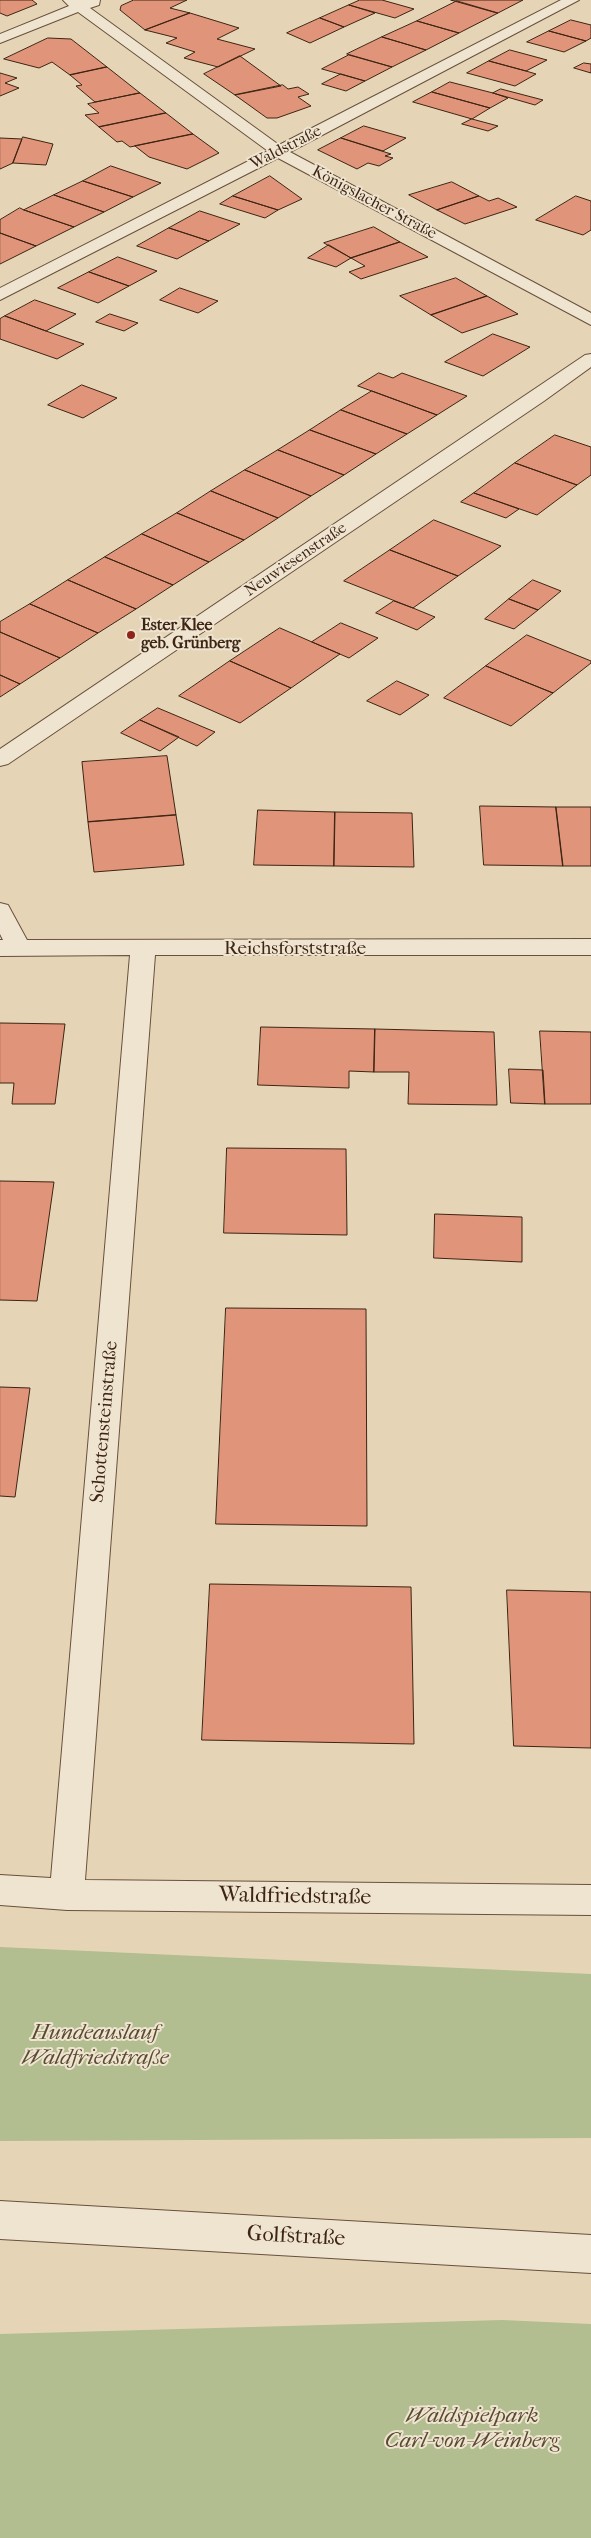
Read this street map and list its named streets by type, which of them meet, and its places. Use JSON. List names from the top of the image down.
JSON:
{
  "streets": {
    "street": [
      "Waldstraße",
      "Königslacher Straße",
      "Neuwiesenstraße",
      "Reichsforststraße",
      "Schottensteinstraße",
      "Waldfriedstraße",
      "Golfstraße"
    ]
  },
  "crossings": [
    ["Waldstraße", "Königslacher Straße"],
    ["Reichsforststraße", "Schottensteinstraße"],
    ["Schottensteinstraße", "Waldfriedstraße"]
  ],
  "parks": ["Hundeauslauf Waldfriedstraße", "Waldspielpark Carl-von-Weinberg"],
  "places": ["Ester Klee geb. Grünberg"]
}
